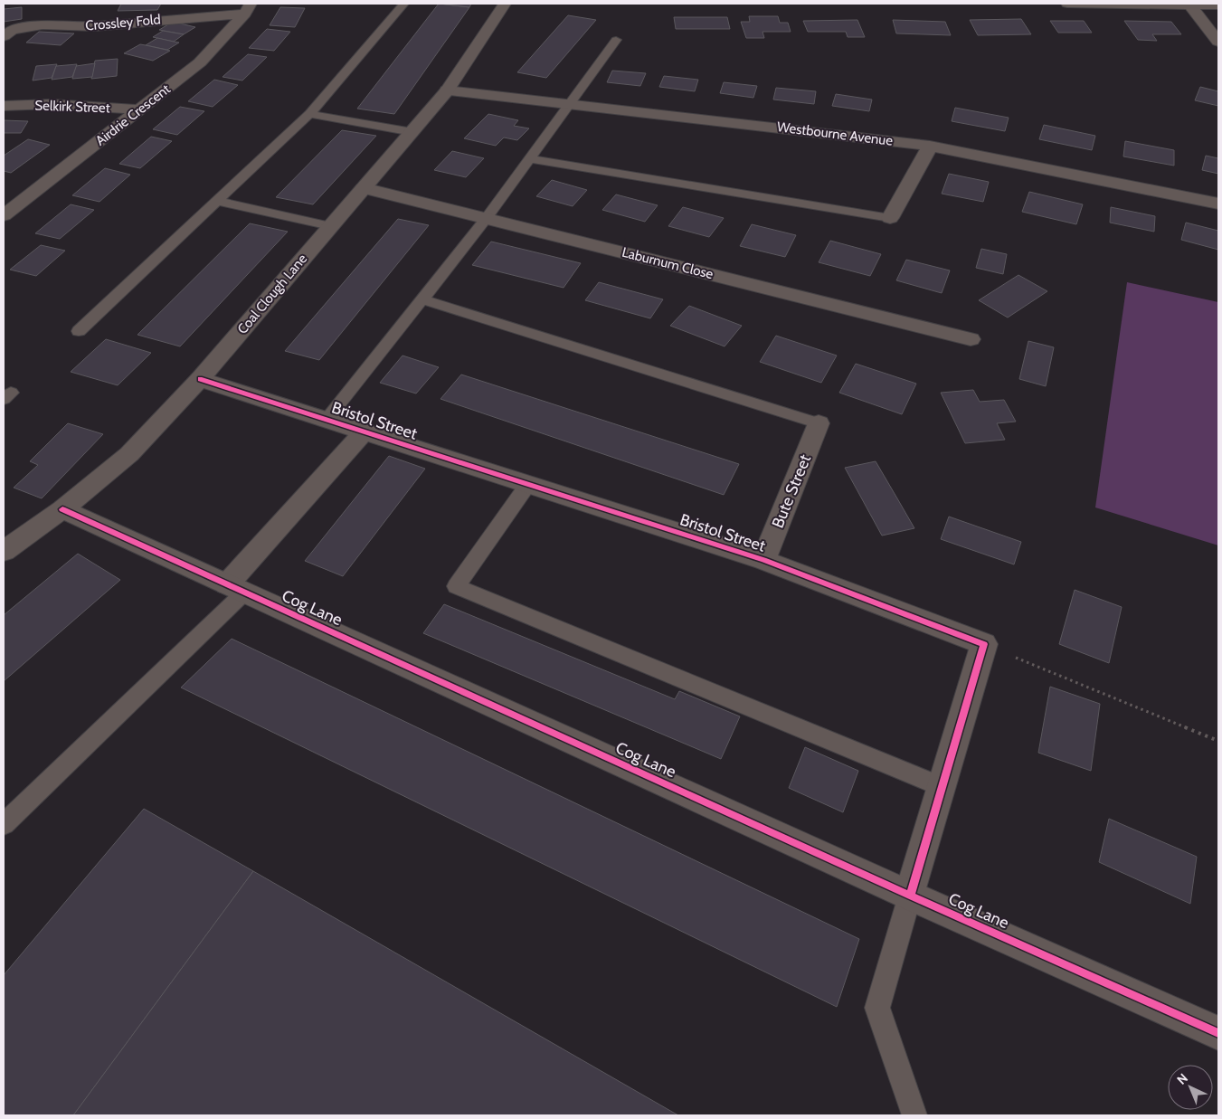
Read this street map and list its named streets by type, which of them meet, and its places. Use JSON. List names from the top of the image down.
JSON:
{
  "streets": {
    "street": [
      "Crossley Fold",
      "Selkirk Street",
      "Airdrie Crescent",
      "Westbourne Avenue",
      "Laburnum Close",
      "Coal Clough Lane",
      "Bristol Street",
      "Bute Street",
      "Cog Lane"
    ]
  },
  "crossings": [
    ["Crossley Fold", "Airdrie Crescent"],
    ["Selkirk Street", "Airdrie Crescent"],
    ["Westbourne Avenue", "Coal Clough Lane"],
    ["Laburnum Close", "Coal Clough Lane"],
    ["Coal Clough Lane", "Bristol Street"],
    ["Coal Clough Lane", "Cog Lane"],
    ["Bristol Street", "Bute Street"]
  ],
  "north": "top left"
}
